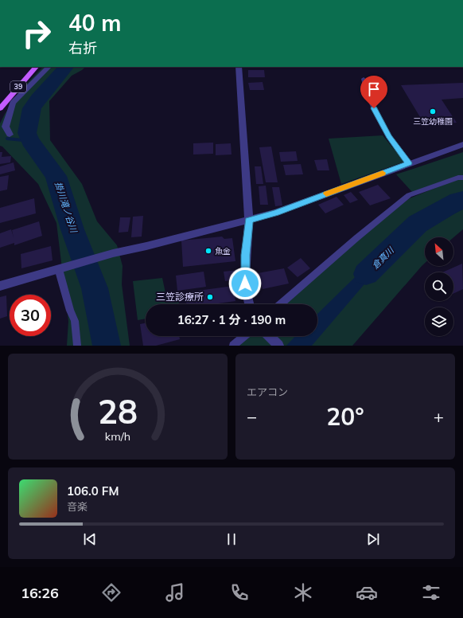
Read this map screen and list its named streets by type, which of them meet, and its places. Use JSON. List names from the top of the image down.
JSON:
{
  "streets": {
    "main road": ["39"]
  },
  "water": ["掛川滝ノ谷川", "倉真川"],
  "places": ["三笠幼稚園", "魚金", "三笠診療所"],
  "north": "top left",
  "page": {
    "turn": ["40 m", "右折"],
    "limit": "30",
    "trip": "16:27 · 1 分 · 190 m",
    "tile": "エアコン",
    "heat": ["−", "20°", "+"],
    "song": ["106.0 FM", "音楽"],
    "tabs": "16:26",
    "gauge": ["28", "km/h"]
  }
}
